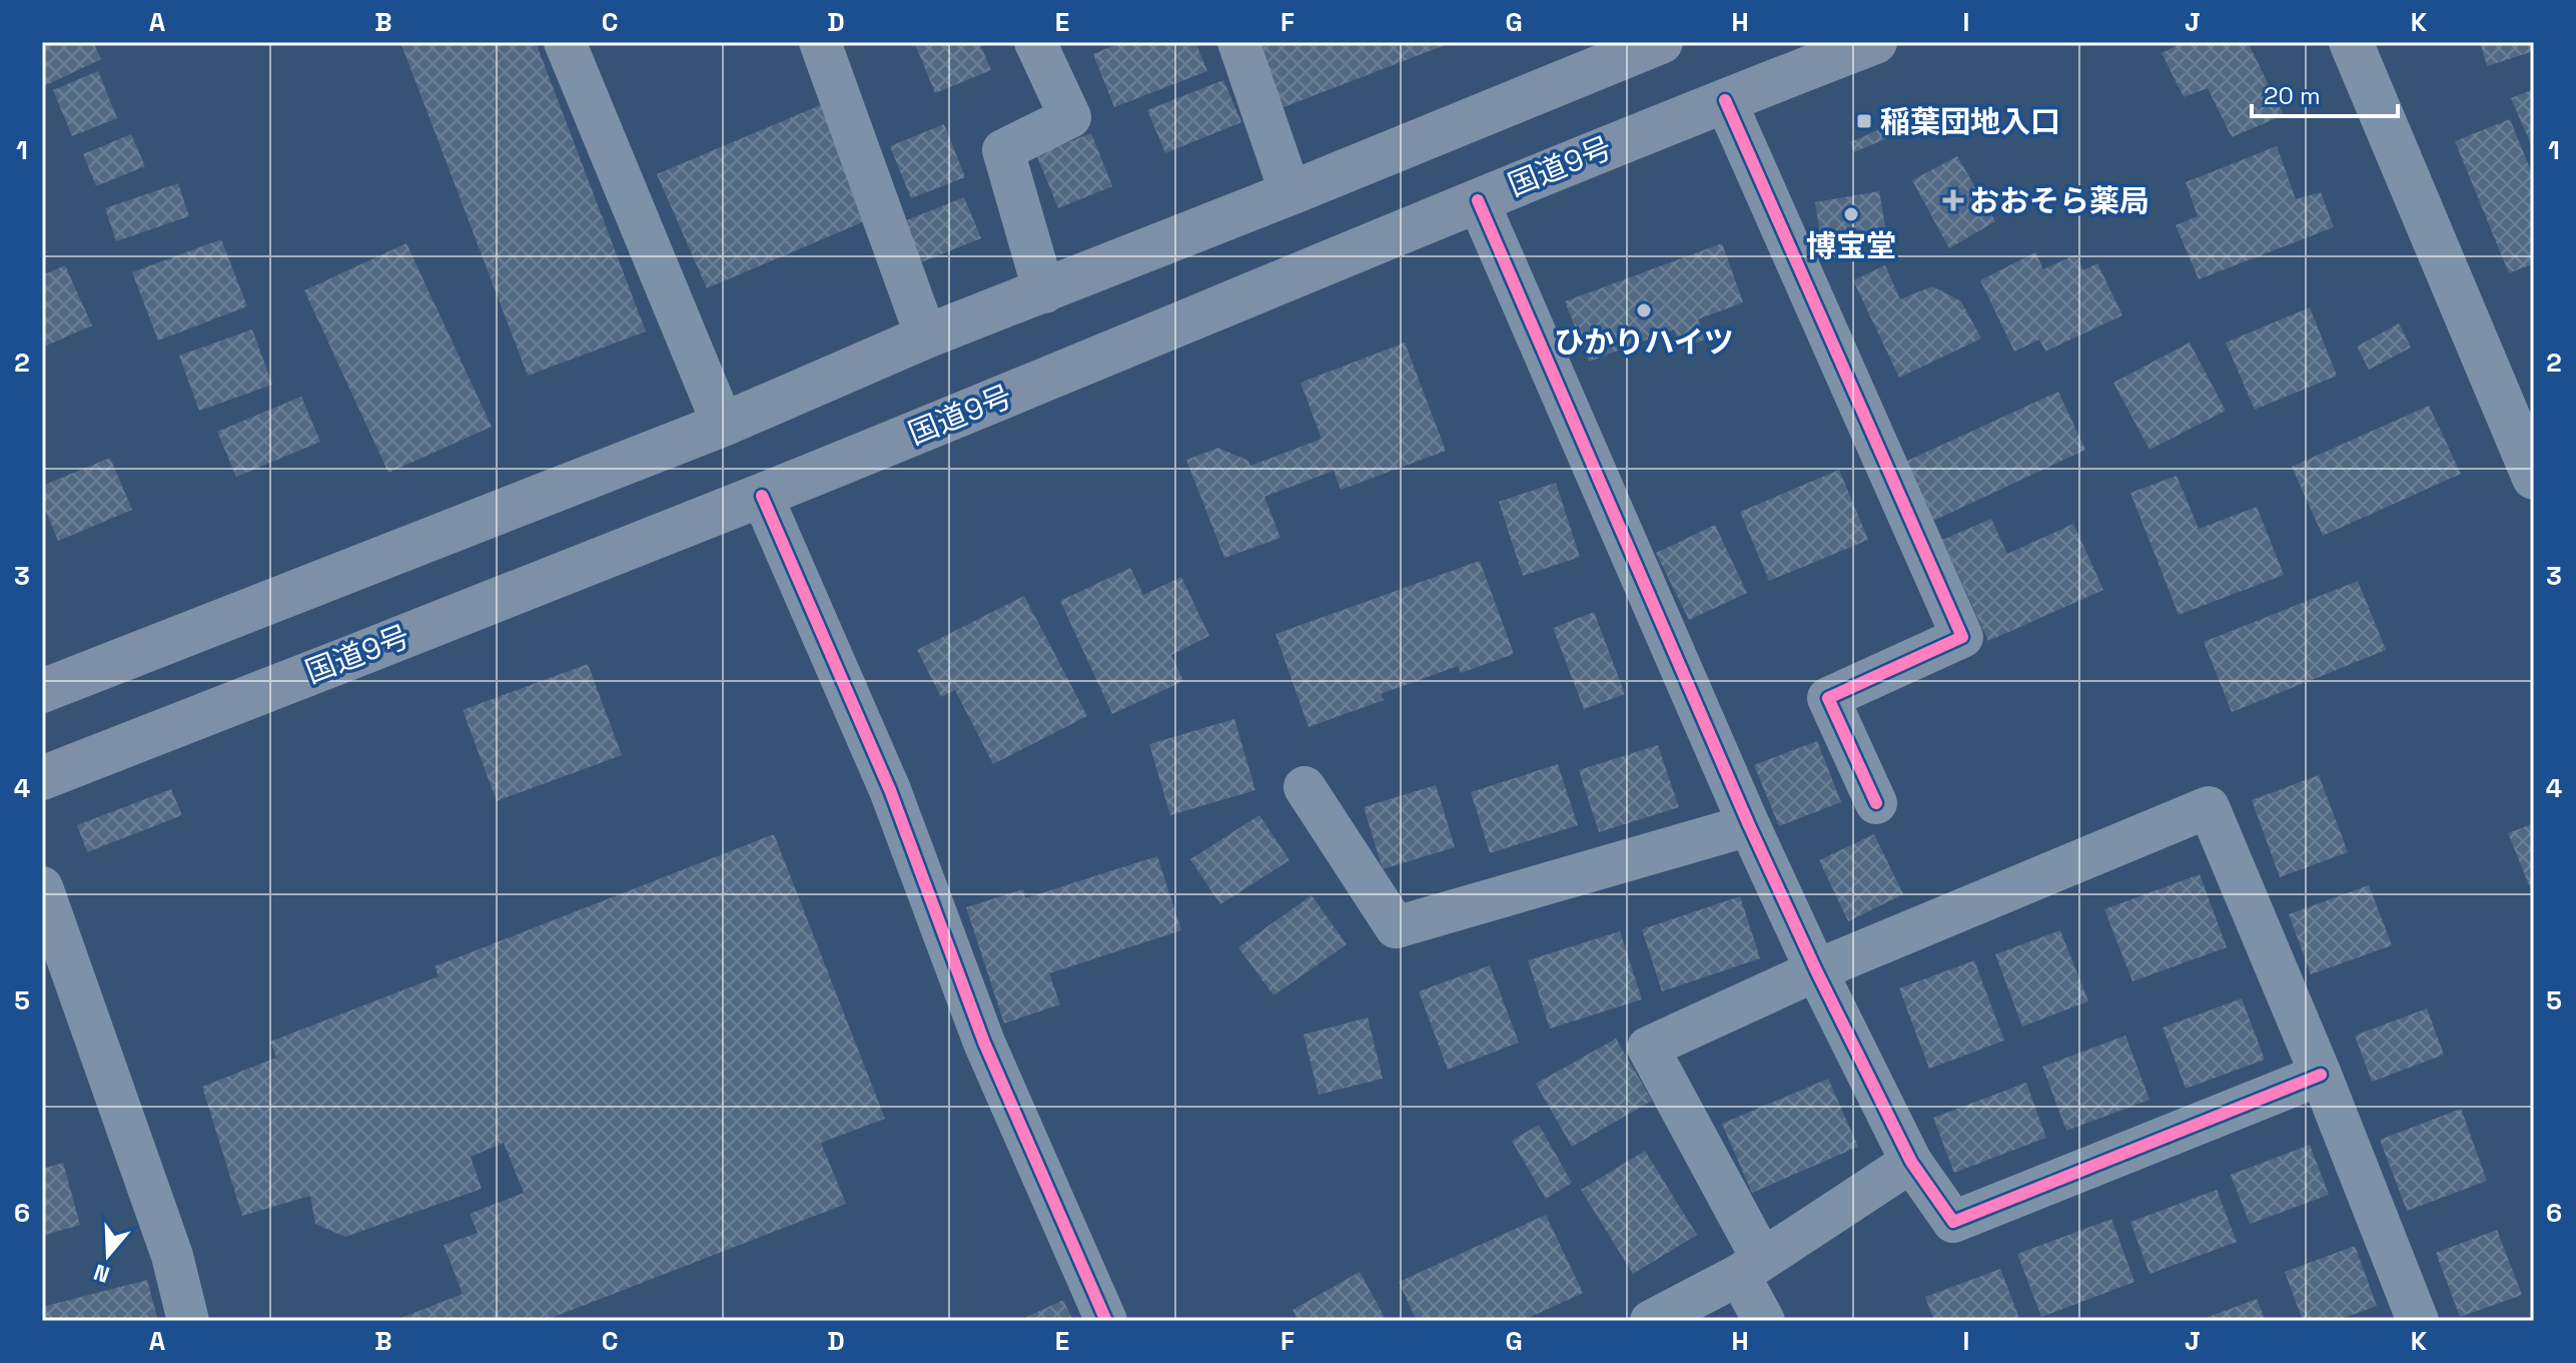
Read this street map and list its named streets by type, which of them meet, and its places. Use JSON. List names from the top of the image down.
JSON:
{
  "streets": {
    "highway": ["国道9号"]
  },
  "places": {
    "transit": ["稲葉団地入口"],
    "health": ["おおそら薬局"],
    "other": ["博宝堂", "ひかりハイツ"]
  },
  "scale_bar": "20 m",
  "north": "bottom",
  "grid": {
    "columns": [
      "A",
      "B",
      "C",
      "D",
      "E",
      "F",
      "G",
      "H",
      "I",
      "J",
      "K"
    ],
    "rows": [
      "1",
      "2",
      "3",
      "4",
      "5",
      "6"
    ]
  }
}
